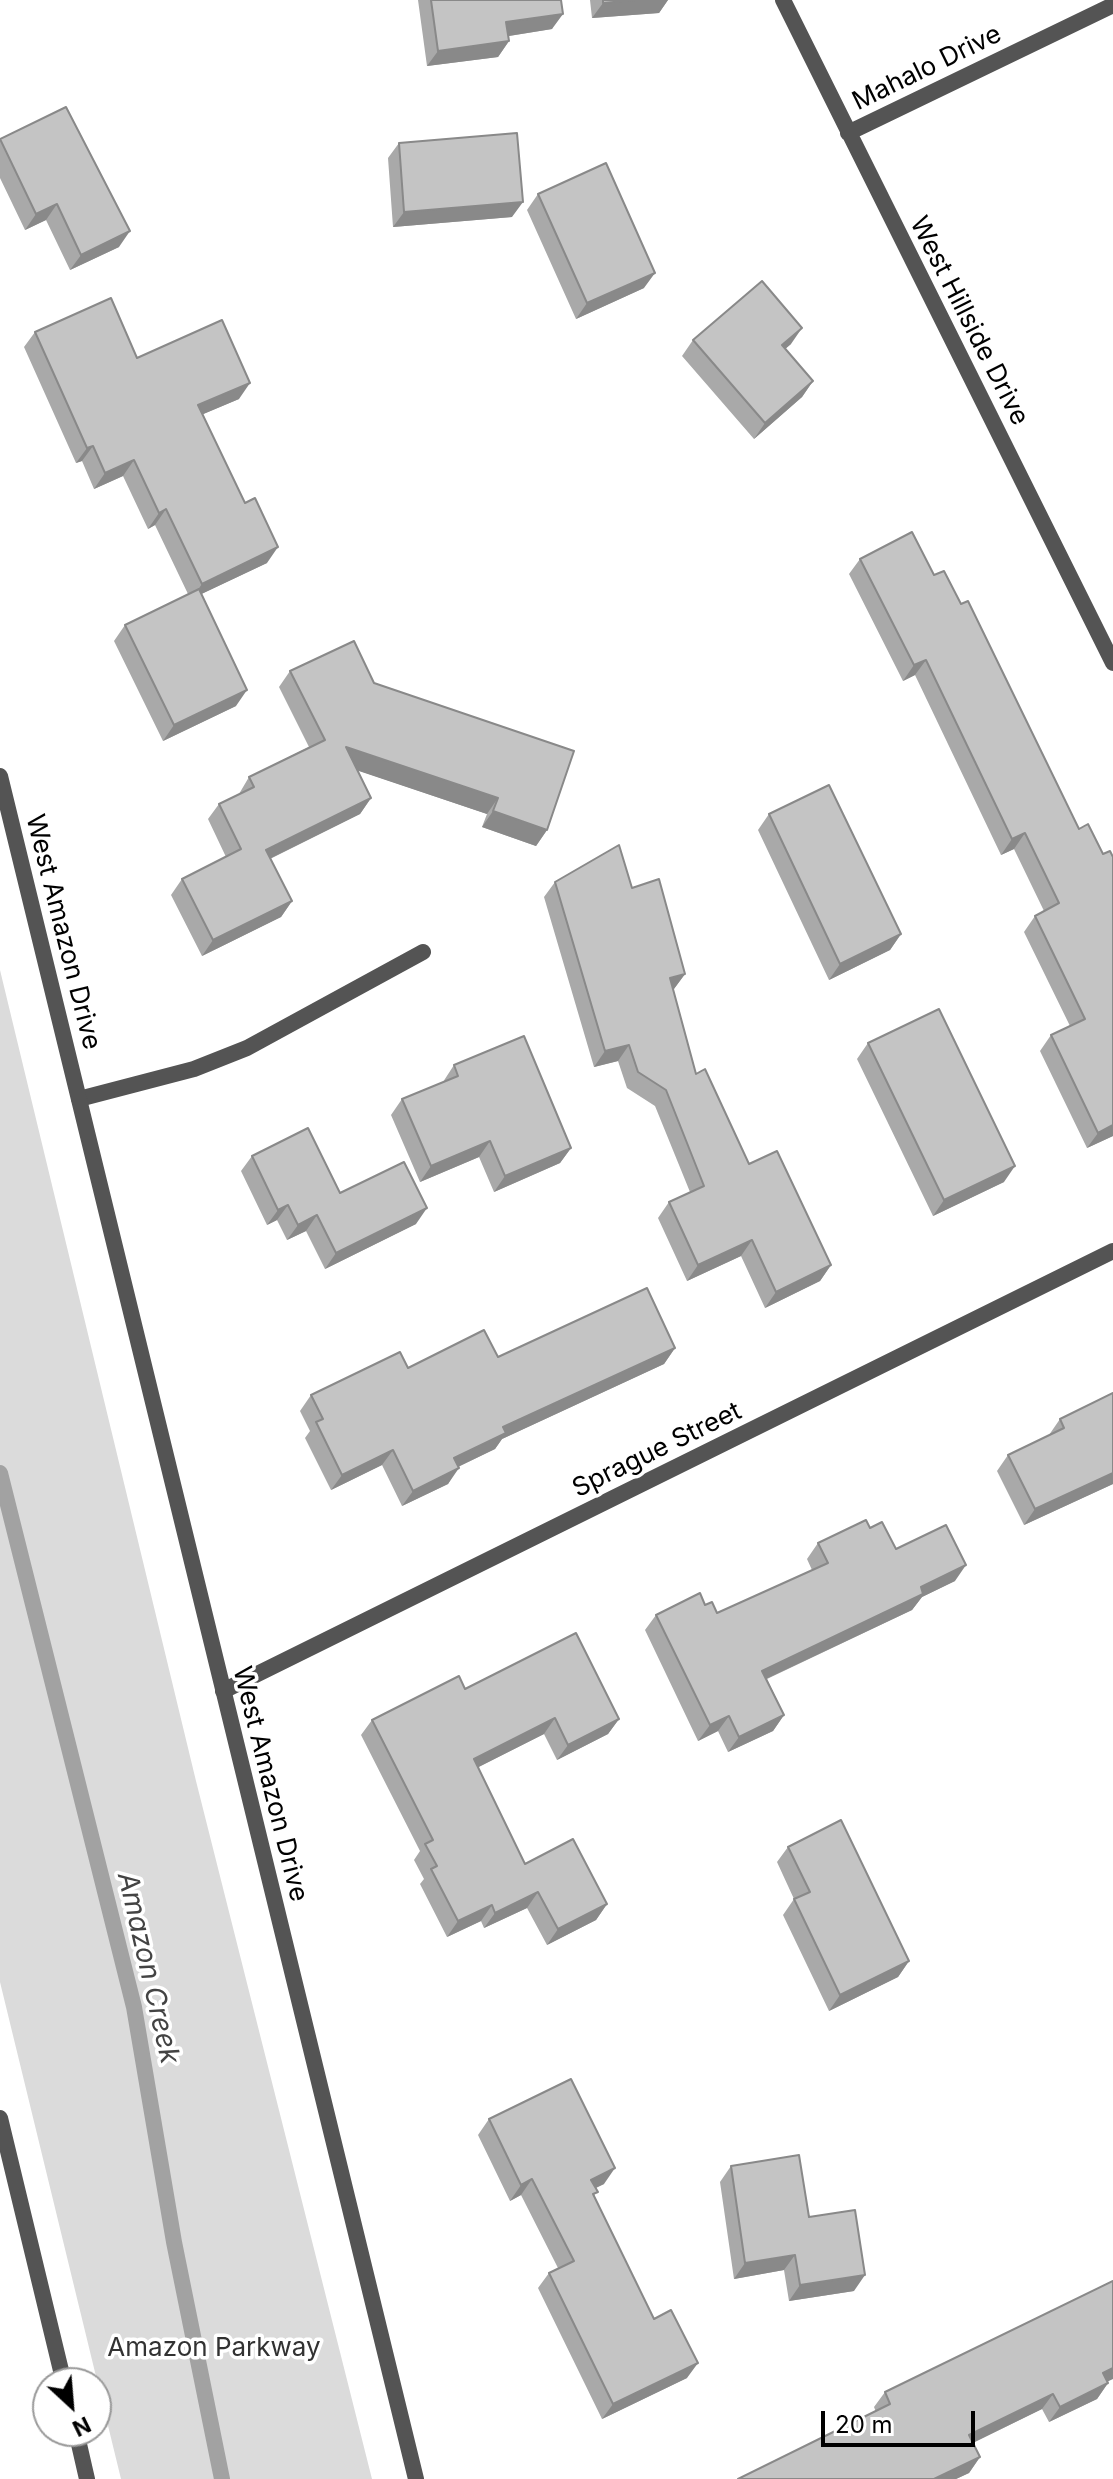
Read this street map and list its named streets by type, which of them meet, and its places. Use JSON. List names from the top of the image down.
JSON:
{
  "streets": {
    "street": [
      "Mahalo Drive",
      "West Hillside Drive",
      "West Amazon Drive",
      "Sprague Street"
    ]
  },
  "crossings": [
    ["Mahalo Drive", "West Hillside Drive"],
    ["West Amazon Drive", "Sprague Street"]
  ],
  "water": ["Amazon Creek"],
  "parks": ["Amazon Parkway"],
  "scale_bar": "20 m",
  "north": "bottom right"
}
